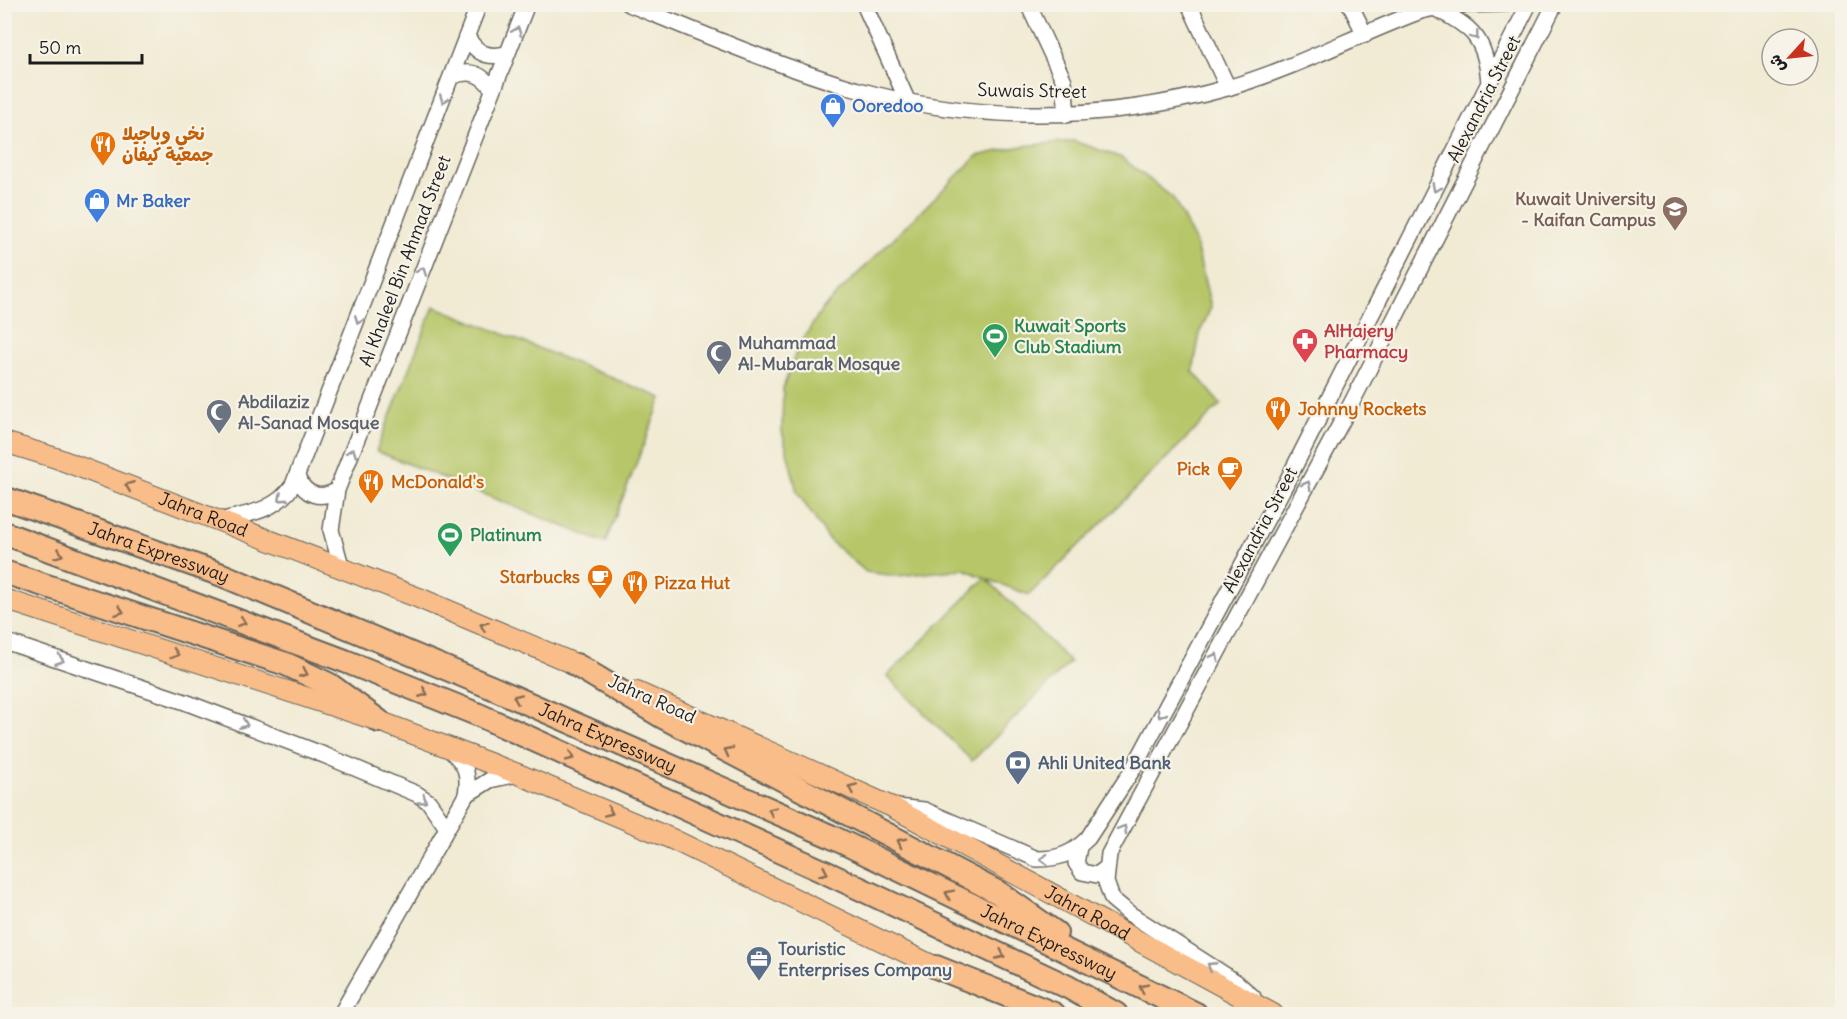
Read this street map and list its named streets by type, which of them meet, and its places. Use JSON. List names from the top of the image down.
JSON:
{
  "streets": {
    "highway": ["Jahra Expressway"],
    "main road": ["Jahra Road"],
    "street": ["Suwais Street", "Alexandria Street", "Al Khaleel Bin Ahmad Street"]
  },
  "crossings": [
    ["Alexandria Street", "Jahra Road"],
    ["Al Khaleel Bin Ahmad Street", "Jahra Road"]
  ],
  "places": {
    "shop": ["Ooredoo", "Mr Baker"],
    "restaurant": [
      "نخي وباجيلا جمعية كيفان",
      "Johnny Rockets",
      "McDonald's",
      "Pizza Hut"
    ],
    "school or university": ["Kuwait University - Kaifan Campus"],
    "sports": ["Kuwait Sports Club Stadium", "Platinum"],
    "pharmacy": ["AlHajery Pharmacy"],
    "mosque": ["Muhammad Al-Mubarak Mosque", "Abdilaziz Al-Sanad Mosque"],
    "cafe": ["Pick", "Starbucks"],
    "bank": ["Ahli United Bank"],
    "office": ["Touristic Enterprises Company"]
  },
  "scale_bar": "50 m",
  "north": "bottom left"
}
